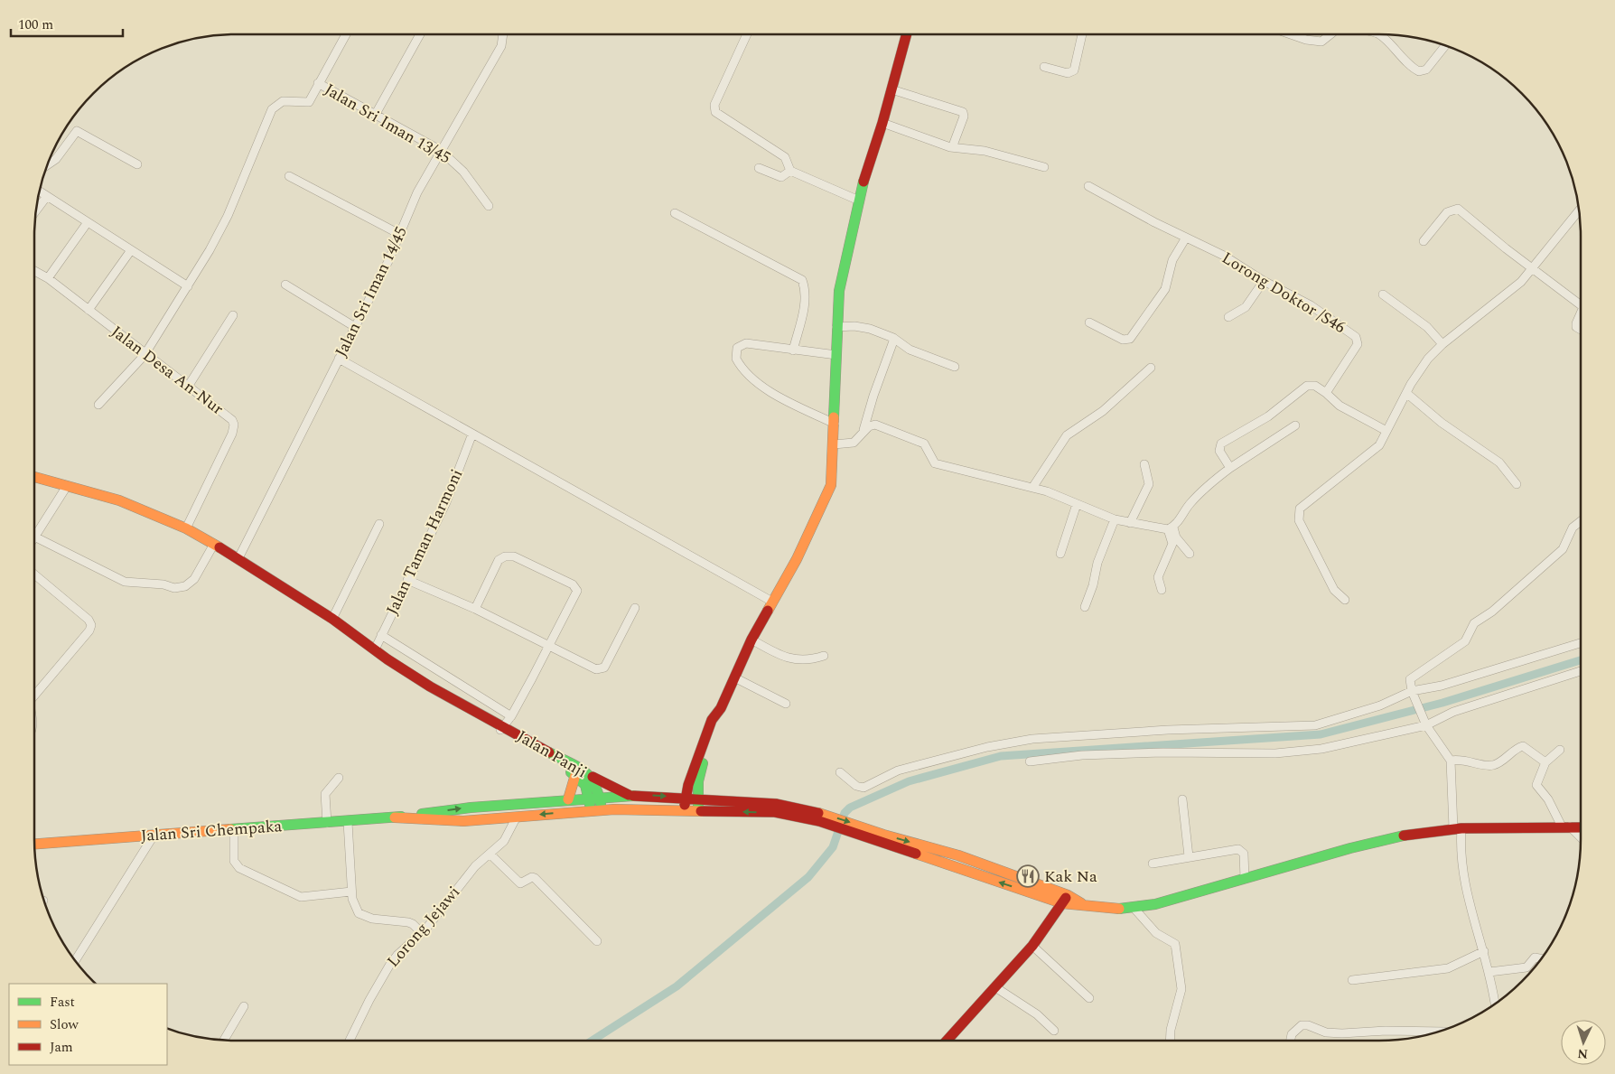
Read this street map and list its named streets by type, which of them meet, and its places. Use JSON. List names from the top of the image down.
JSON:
{
  "streets": {
    "main road": ["Jalan Panji", "Jalan Sri Chempaka"],
    "street": [
      "Jalan Sri Iman 13/45",
      "Jalan Sri Iman 14/45",
      "Lorong Doktor /S46",
      "Jalan Desa An-Nur",
      "Jalan Taman Harmoni",
      "Lorong Jejawi"
    ]
  },
  "crossings": [
    ["Jalan Sri Iman 13/45", "Jalan Sri Iman 14/45"]
  ],
  "places": {
    "restaurant": ["Kak Na"]
  },
  "legend": ["Fast", "Slow", "Jam"],
  "scale_bar": "100 m",
  "north": "bottom"
}
